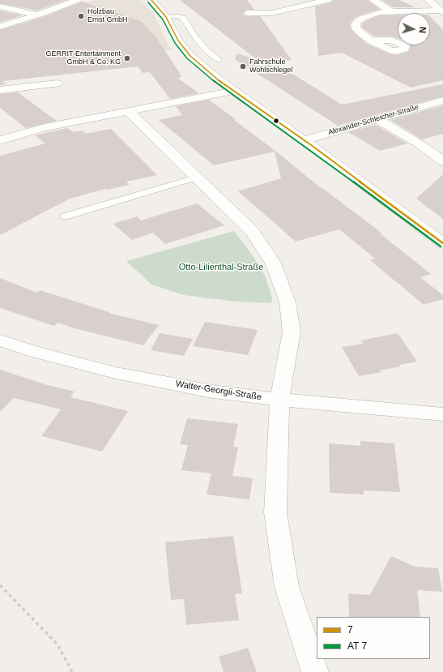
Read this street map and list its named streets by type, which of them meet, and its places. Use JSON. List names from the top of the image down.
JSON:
{
  "streets": {
    "street": ["Alexander-Schleicher-Straße", "Walter-Georgii-Straße"]
  },
  "parks": ["Otto-Lilienthal-Straße"],
  "places": ["Holzbau Ernst GmbH", "GERRIT-Entertainment GmbH & Co. KG", "Fahrschule Wohlschlegel"],
  "lines": ["transit line 7"],
  "legend": ["7", "AT 7"],
  "north": "right"
}
